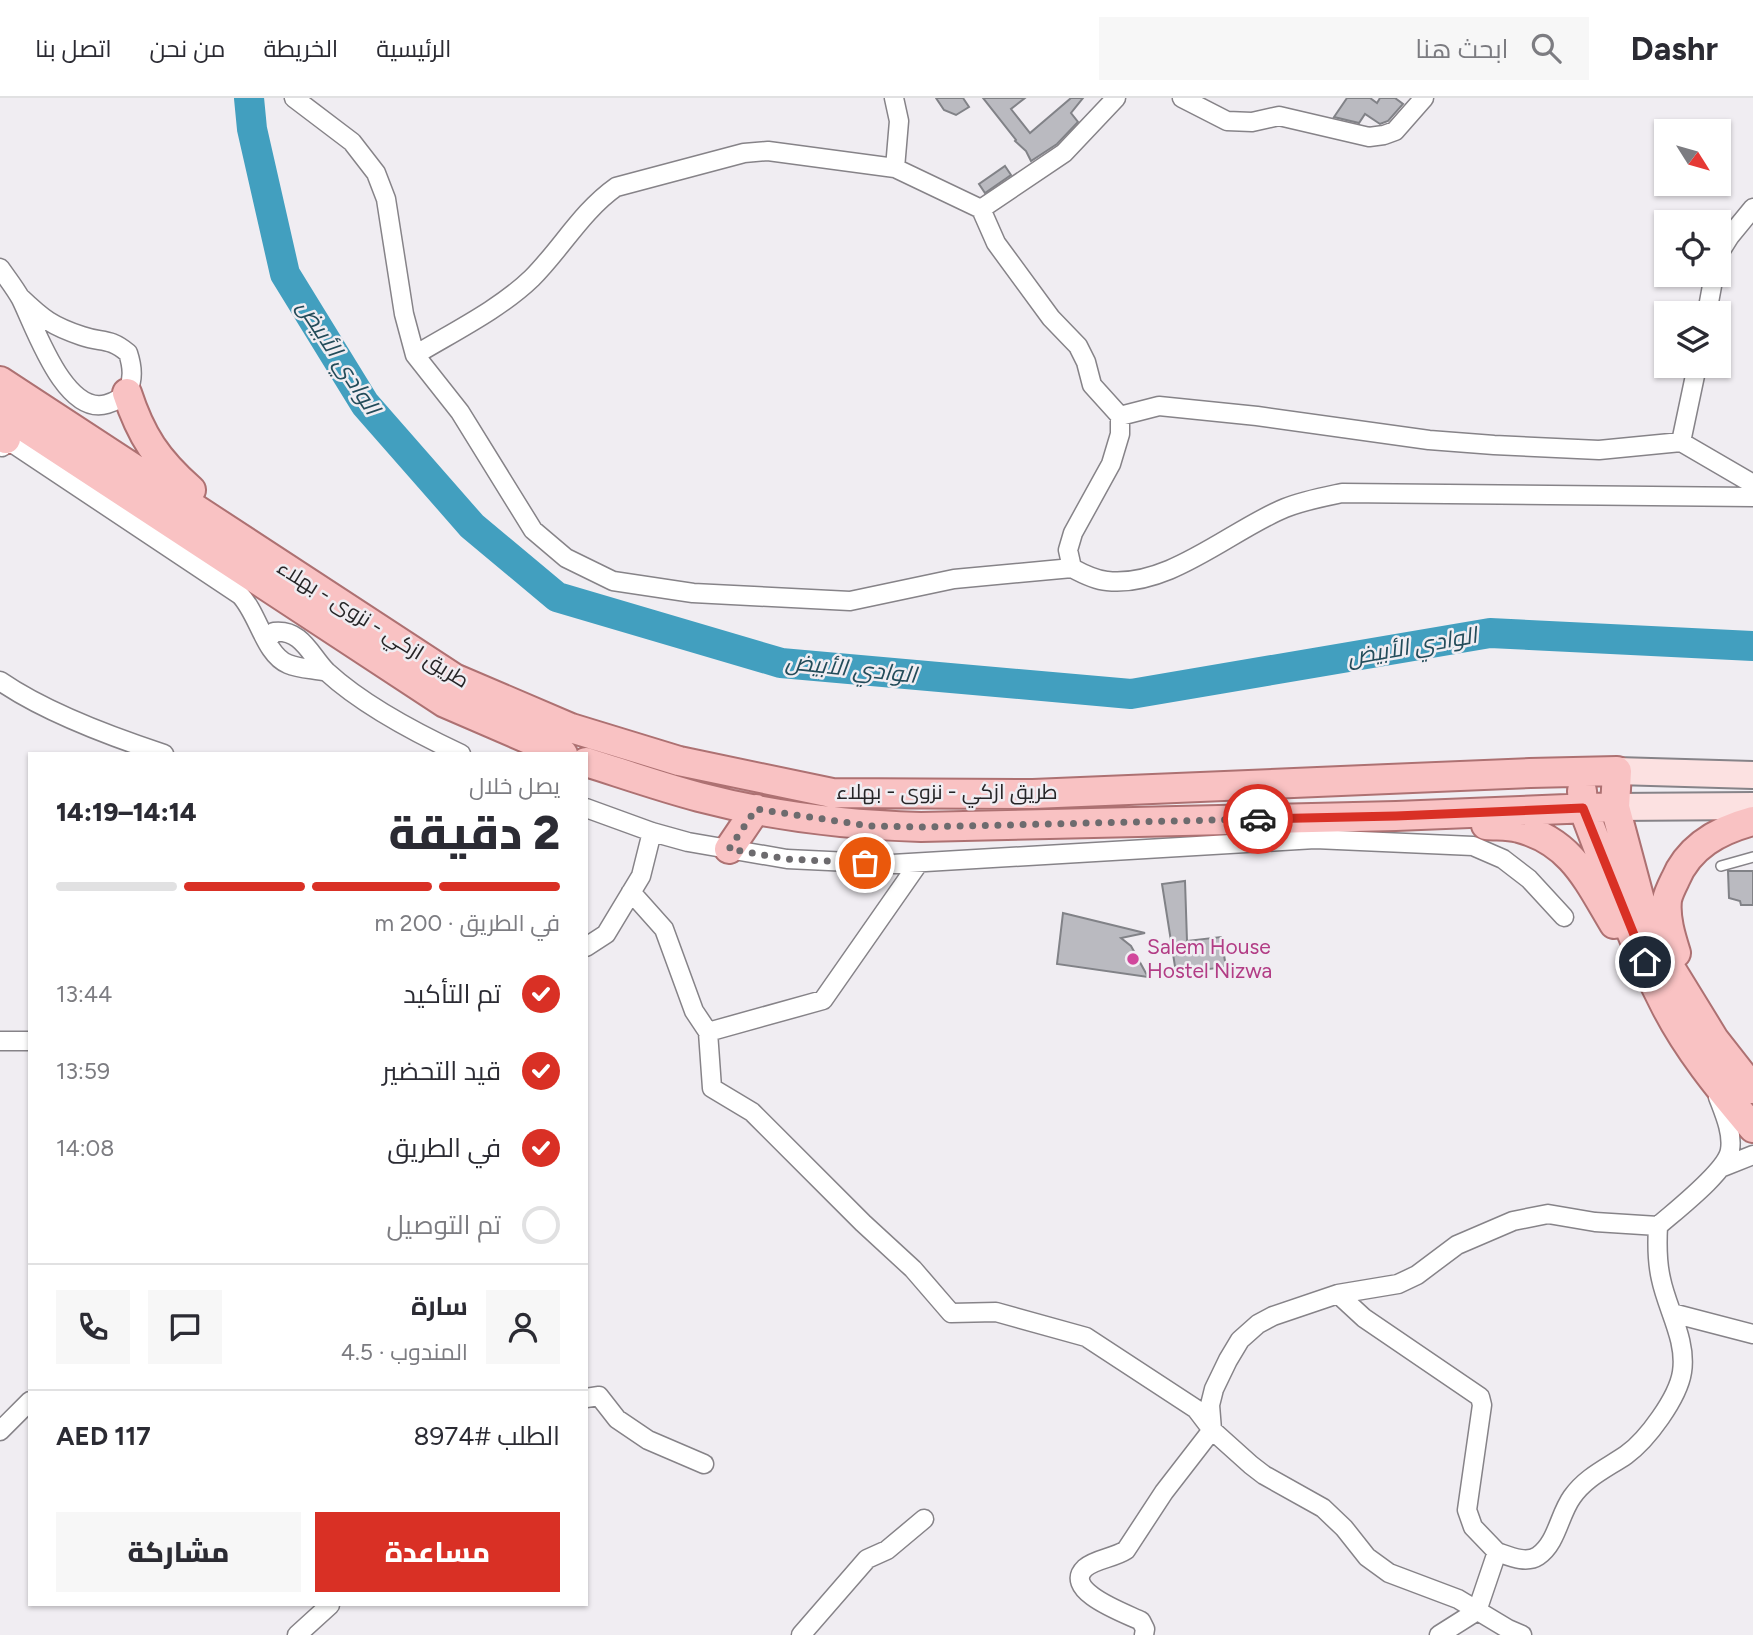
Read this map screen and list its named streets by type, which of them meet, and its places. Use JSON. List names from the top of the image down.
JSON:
{
  "streets": {
    "main road": ["طريق ازكي - نزوى - بهلاء"]
  },
  "water": ["الوادي الأبيض"],
  "places": ["Salem House Hostel Nizwa"],
  "north": "bottom right",
  "page": {
    "header": "Dashr",
    "search": "ابحث هنا",
    "nav": [
      "الرئيسية",
      "الخريطة",
      "من نحن",
      "اتصل بنا"
    ],
    "heading": ["2 دقيقة", "يصل خلال", "14:14–14:19"],
    "panel": [
      "سارة",
      "المندوب · 4.5",
      "الطلب #8974",
      "AED 117"
    ],
    "bar": "في الطريق · 200 m",
    "list": [
      ["تم التأكيد", "13:44"],
      ["قيد التحضير", "13:59"],
      ["في الطريق", "14:08"],
      "تم التوصيل"
    ],
    "buttons": ["مساعدة", "مشاركة"]
  }
}
